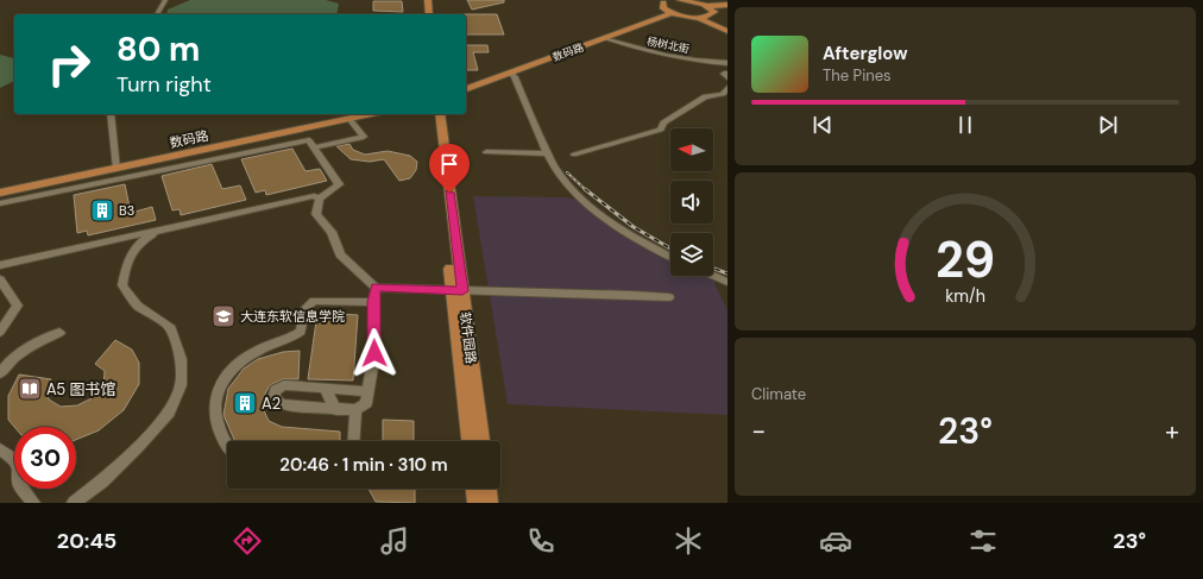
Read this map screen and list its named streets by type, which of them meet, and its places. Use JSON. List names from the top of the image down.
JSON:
{
  "streets": {
    "main road": ["数码路", "软件园路"],
    "street": ["杨树北街"]
  },
  "crossings": [
    ["杨树北街", "数码路"]
  ],
  "places": {
    "building": ["B3", "A2"],
    "school or university": ["大连东软信息学院"],
    "library": ["A5 图书馆"]
  },
  "north": "left",
  "page": {
    "turn": ["80 m", "Turn right"],
    "song": ["Afterglow", "The Pines"],
    "tile": "Climate",
    "heat": ["−", "23°", "+"],
    "limit": "30",
    "trip": "20:46 · 1 min · 310 m",
    "tabs": ["20:45", "23°"],
    "gauge": ["29", "km/h"]
  }
}
